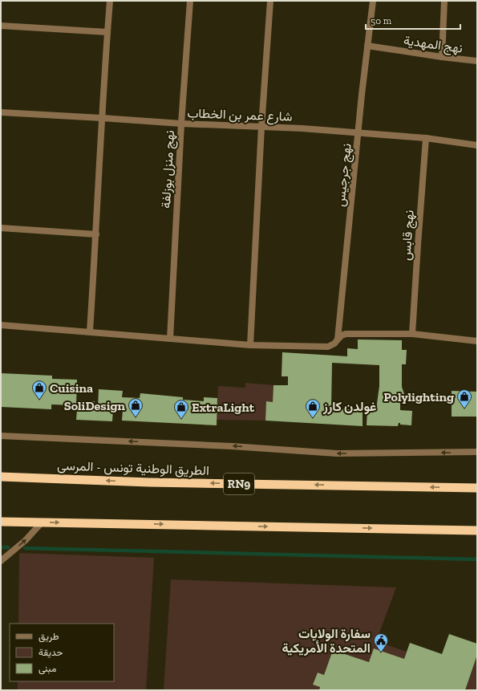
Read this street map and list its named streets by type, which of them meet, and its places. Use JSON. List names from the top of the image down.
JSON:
{
  "streets": {
    "highway": ["الطريق الوطنية تونس - المرسى", "RN9"],
    "street": [
      "نهج المهدية",
      "شارع عمر بن الخطاب",
      "نهج منزل بوزلفة",
      "نهج جرجيس",
      "نهج قابس"
    ]
  },
  "crossings": [
    ["نهج المهدية", "نهج جرجيس"],
    ["شارع عمر بن الخطاب", "نهج منزل بوزلفة"],
    ["شارع عمر بن الخطاب", "نهج جرجيس"],
    ["شارع عمر بن الخطاب", "نهج قابس"]
  ],
  "places": {
    "shop": [
      "Cuisina",
      "Polylighting",
      "SoliDesign",
      "غولدن كارز",
      "ExtraLight"
    ],
    "public building": ["سفارة الولايات المتحدة الأمريكية"]
  },
  "legend": ["طريق", "حديقة", "مبنى"],
  "scale_bar": "50 m"
}
